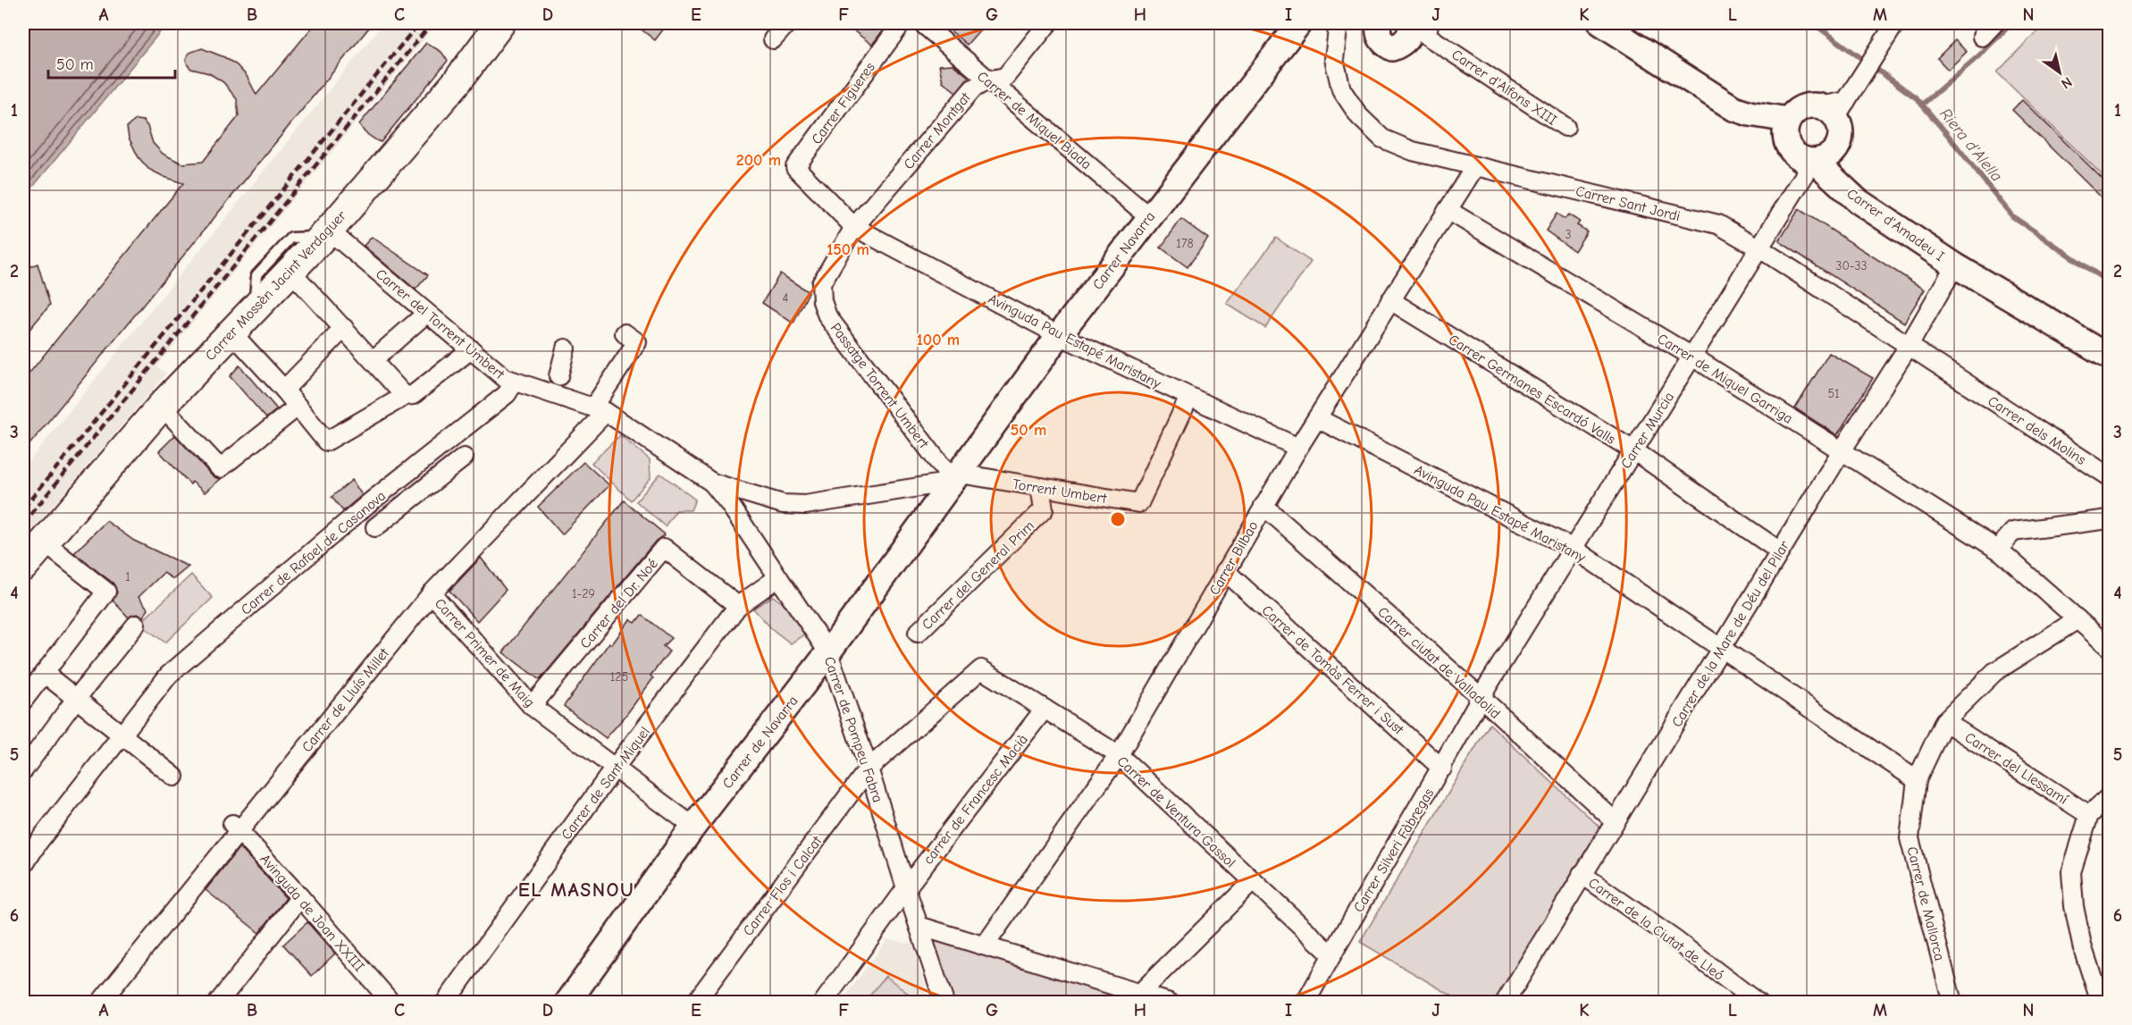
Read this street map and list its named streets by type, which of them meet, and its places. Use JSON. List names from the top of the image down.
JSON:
{
  "streets": {
    "main road": ["Carrer Mossèn Jacint Verdaguer"],
    "street": [
      "Carrer d'Alfons XIII",
      "Carrer Figueres",
      "Carrer de Miquel Biada",
      "Carrer Montgat",
      "Carrer Sant Jordi",
      "Carrer d'Amadeu I",
      "Carrer Navarra",
      "Carrer del Torrent Umbert",
      "Avinguda Pau Estapé Maristany",
      "Carrer de Miquel Garriga",
      "Passatge Torrent Umbert",
      "Carrer Germanes Escardó Valls",
      "Carrer Murcia",
      "Carrer dels Molins",
      "Torrent Umbert",
      "Carrer de Rafael de Casanova",
      "Carrer Bilbao",
      "Carrer del General Prim",
      "Carrer del Dr. Noé",
      "Carrer de la Mare de Déu del Pilar",
      "Carrer Primer de Maig",
      "Carrer ciutat de Valladolid",
      "Carrer de Tomàs Ferrer i Sust",
      "Carrer de Lluís Millet",
      "Carrer de Pompeu Fabra",
      "Carrer de Navarra",
      "Carrer del Llessamí",
      "Carrer de Sant Miquel",
      "carrer de Francesc Macià",
      "Carrer de Ventura Gassol",
      "Carrer Silveri Fàbregas",
      "Carrer Flos i Calcat",
      "Carrer de Mallorca",
      "Avinguda de Joan XXIII",
      "Carrer de la Ciutat de Lleó"
    ]
  },
  "crossings": [
    ["Carrer Figueres", "Carrer Montgat"],
    ["Carrer Figueres", "Avinguda Pau Estapé Maristany"],
    ["Carrer Figueres", "Passatge Torrent Umbert"],
    ["Carrer de Miquel Biada", "Carrer Montgat"],
    ["Carrer de Miquel Biada", "Carrer Navarra"],
    ["Carrer Montgat", "Avinguda Pau Estapé Maristany"],
    ["Carrer Montgat", "Passatge Torrent Umbert"],
    ["Carrer Sant Jordi", "Carrer Murcia"],
    ["Carrer Sant Jordi", "Carrer dels Molins"],
    ["Carrer Sant Jordi", "Carrer Bilbao"],
    ["Carrer Sant Jordi", "Carrer de la Mare de Déu del Pilar"],
    ["Carrer d'Amadeu I", "Carrer Murcia"],
    ["Carrer d'Amadeu I", "Carrer de la Mare de Déu del Pilar"],
    ["Carrer Navarra", "Carrer del Torrent Umbert"],
    ["Carrer Navarra", "Avinguda Pau Estapé Maristany"],
    ["Carrer Navarra", "Passatge Torrent Umbert"],
    ["Carrer Navarra", "Torrent Umbert"],
    ["Carrer Navarra", "Carrer de Navarra"],
    ["Carrer Mossèn Jacint Verdaguer", "Carrer del Torrent Umbert"],
    ["Carrer del Torrent Umbert", "Passatge Torrent Umbert"],
    ["Carrer del Torrent Umbert", "Torrent Umbert"],
    ["Carrer del Torrent Umbert", "Carrer de Rafael de Casanova"],
    ["Carrer del Torrent Umbert", "Carrer de Lluís Millet"],
    ["Carrer del Torrent Umbert", "Carrer de Pompeu Fabra"],
    ["Carrer del Torrent Umbert", "Carrer de Navarra"],
    ["Avinguda Pau Estapé Maristany", "Passatge Torrent Umbert"],
    ["Avinguda Pau Estapé Maristany", "Carrer Murcia"],
    ["Avinguda Pau Estapé Maristany", "Torrent Umbert"],
    ["Avinguda Pau Estapé Maristany", "Carrer Bilbao"],
    ["Avinguda Pau Estapé Maristany", "Carrer de la Mare de Déu del Pilar"],
    ["Avinguda Pau Estapé Maristany", "Carrer de Mallorca"],
    ["Carrer de Miquel Garriga", "Carrer Murcia"],
    ["Carrer de Miquel Garriga", "Carrer Bilbao"],
    ["Carrer de Miquel Garriga", "Carrer de la Mare de Déu del Pilar"],
    ["Carrer de Miquel Garriga", "Carrer de Mallorca"],
    ["Passatge Torrent Umbert", "Torrent Umbert"],
    ["Passatge Torrent Umbert", "Carrer de Navarra"],
    ["Carrer Germanes Escardó Valls", "Carrer Murcia"],
    ["Carrer Germanes Escardó Valls", "Carrer Bilbao"],
    ["Carrer Germanes Escardó Valls", "Carrer de la Mare de Déu del Pilar"],
    ["Carrer Murcia", "Carrer ciutat de Valladolid"],
    ["Carrer Murcia", "Carrer Silveri Fàbregas"],
    ["Torrent Umbert", "Carrer del General Prim"],
    ["Torrent Umbert", "Carrer de Navarra"],
    ["Carrer Bilbao", "Carrer ciutat de Valladolid"],
    ["Carrer Bilbao", "Carrer de Tomàs Ferrer i Sust"],
    ["Carrer Bilbao", "Carrer de Ventura Gassol"],
    ["Carrer del Dr. Noé", "Carrer Primer de Maig"],
    ["Carrer del Dr. Noé", "Carrer de Sant Miquel"],
    ["Carrer de la Mare de Déu del Pilar", "Carrer ciutat de Valladolid"],
    ["Carrer de la Mare de Déu del Pilar", "Carrer de la Ciutat de Lleó"],
    ["Carrer Primer de Maig", "Carrer de Lluís Millet"],
    ["Carrer Primer de Maig", "Carrer de Navarra"],
    ["Carrer Primer de Maig", "Carrer de Sant Miquel"],
    ["Carrer ciutat de Valladolid", "Carrer Silveri Fàbregas"],
    ["Carrer de Tomàs Ferrer i Sust", "Carrer Silveri Fàbregas"],
    ["Carrer de Lluís Millet", "Avinguda de Joan XXIII"],
    ["Carrer de Pompeu Fabra", "Carrer de Navarra"],
    ["Carrer de Pompeu Fabra", "Carrer de Sant Miquel"],
    ["Carrer de Pompeu Fabra", "carrer de Francesc Macià"],
    ["Carrer de Pompeu Fabra", "Carrer Flos i Calcat"],
    ["Carrer del Llessamí", "Carrer de Mallorca"],
    ["carrer de Francesc Macià", "Carrer de Ventura Gassol"],
    ["Carrer de Ventura Gassol", "Carrer Silveri Fàbregas"],
    ["Carrer de Ventura Gassol", "Carrer Flos i Calcat"]
  ],
  "districts": ["EL MASNOU"],
  "water": ["Riera d'Alella"],
  "house_numbers": [
    "3",
    "178",
    "30-33",
    "4",
    "51",
    "1",
    "1-29",
    "125"
  ],
  "scale_bar": "50 m",
  "north": "bottom right",
  "grid": {
    "columns": [
      "A",
      "B",
      "C",
      "D",
      "E",
      "F",
      "G",
      "H",
      "I",
      "J",
      "K",
      "L",
      "M",
      "N"
    ],
    "rows": [
      "1",
      "2",
      "3",
      "4",
      "5",
      "6"
    ]
  },
  "rings": [
    "200 m",
    "150 m",
    "100 m",
    "50 m"
  ]
}
